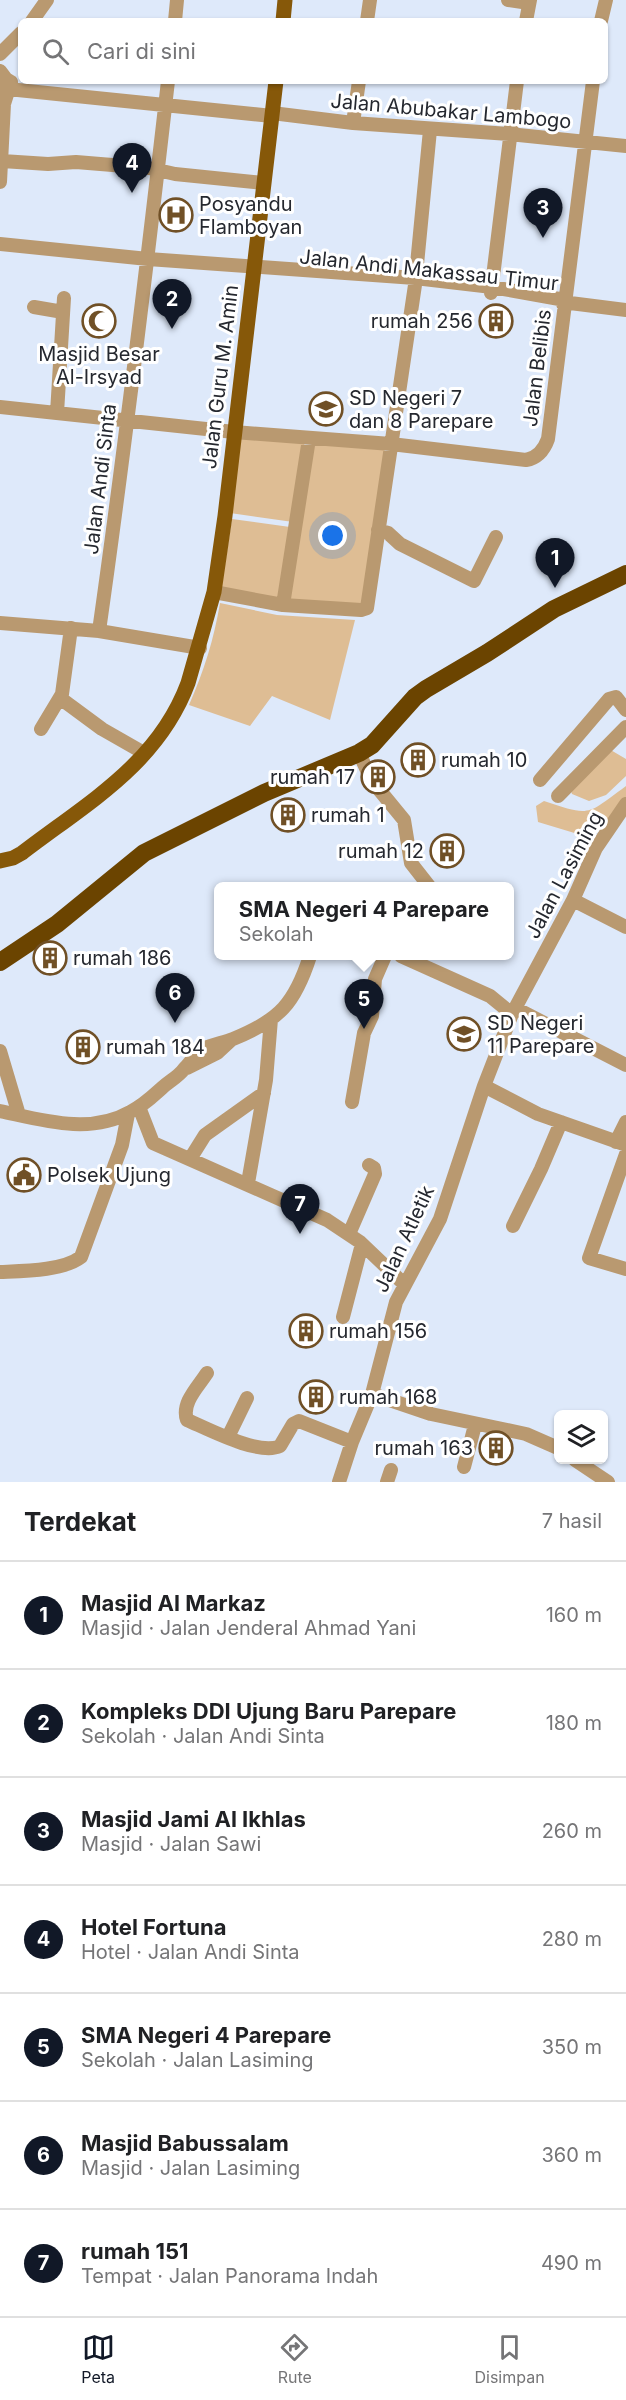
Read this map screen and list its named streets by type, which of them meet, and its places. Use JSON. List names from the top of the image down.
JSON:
{
  "streets": {
    "main road": ["Jalan Guru M. Amin"],
    "street": [
      "Jalan Abubakar Lambogo",
      "Jalan Andi Makassau Timur",
      "Jalan Belibis",
      "Jalan Andi Sinta",
      "Jalan Lasiming",
      "Jalan Atletik"
    ]
  },
  "crossings": [
    ["Jalan Abubakar Lambogo", "Jalan Belibis"],
    ["Jalan Abubakar Lambogo", "Jalan Guru M. Amin"],
    ["Jalan Abubakar Lambogo", "Jalan Andi Sinta"],
    ["Jalan Andi Makassau Timur", "Jalan Belibis"],
    ["Jalan Andi Makassau Timur", "Jalan Guru M. Amin"],
    ["Jalan Andi Makassau Timur", "Jalan Andi Sinta"],
    ["Jalan Belibis", "Jalan Guru M. Amin"],
    ["Jalan Belibis", "Jalan Andi Sinta"],
    ["Jalan Lasiming", "Jalan Atletik"]
  ],
  "places": {
    "hospital": ["Posyandu Flamboyan"],
    "mosque": ["Masjid Besar Al-Irsyad"],
    "building": [
      "rumah 256",
      "rumah 10",
      "rumah 17",
      "rumah 1",
      "rumah 12",
      "rumah 186",
      "rumah 184",
      "rumah 156",
      "rumah 168",
      "rumah 163"
    ],
    "school or university": ["SD Negeri 7 dan 8 Parepare", "SD Negeri 11 Parepare"],
    "public building": ["Polsek Ujung"]
  },
  "page": {
    "search": "Cari di sini",
    "pins": [
      "4",
      "3",
      "2",
      "1",
      "6",
      "5",
      "7"
    ],
    "popup": ["SMA Negeri 4 Parepare", "Sekolah"],
    "heading": ["Terdekat", "7 hasil"],
    "list": [
      {
        "mark": "1",
        "name": "Masjid Al Markaz",
        "note": "Masjid · Jalan Jenderal Ahmad Yani",
        "value": "160 m"
      },
      {
        "mark": "2",
        "name": "Kompleks DDI Ujung Baru Parepare",
        "note": "Sekolah · Jalan Andi Sinta",
        "value": "180 m"
      },
      {
        "mark": "3",
        "name": "Masjid Jami Al Ikhlas",
        "note": "Masjid · Jalan Sawi",
        "value": "260 m"
      },
      {
        "mark": "4",
        "name": "Hotel Fortuna",
        "note": "Hotel · Jalan Andi Sinta",
        "value": "280 m"
      },
      {
        "mark": "5",
        "name": "SMA Negeri 4 Parepare",
        "note": "Sekolah · Jalan Lasiming",
        "value": "350 m"
      },
      {
        "mark": "6",
        "name": "Masjid Babussalam",
        "note": "Masjid · Jalan Lasiming",
        "value": "360 m"
      },
      {
        "mark": "7",
        "name": "rumah 151",
        "note": "Tempat · Jalan Panorama Indah",
        "value": "490 m"
      }
    ],
    "nav": ["Peta", "Rute", "Disimpan"]
  }
}
